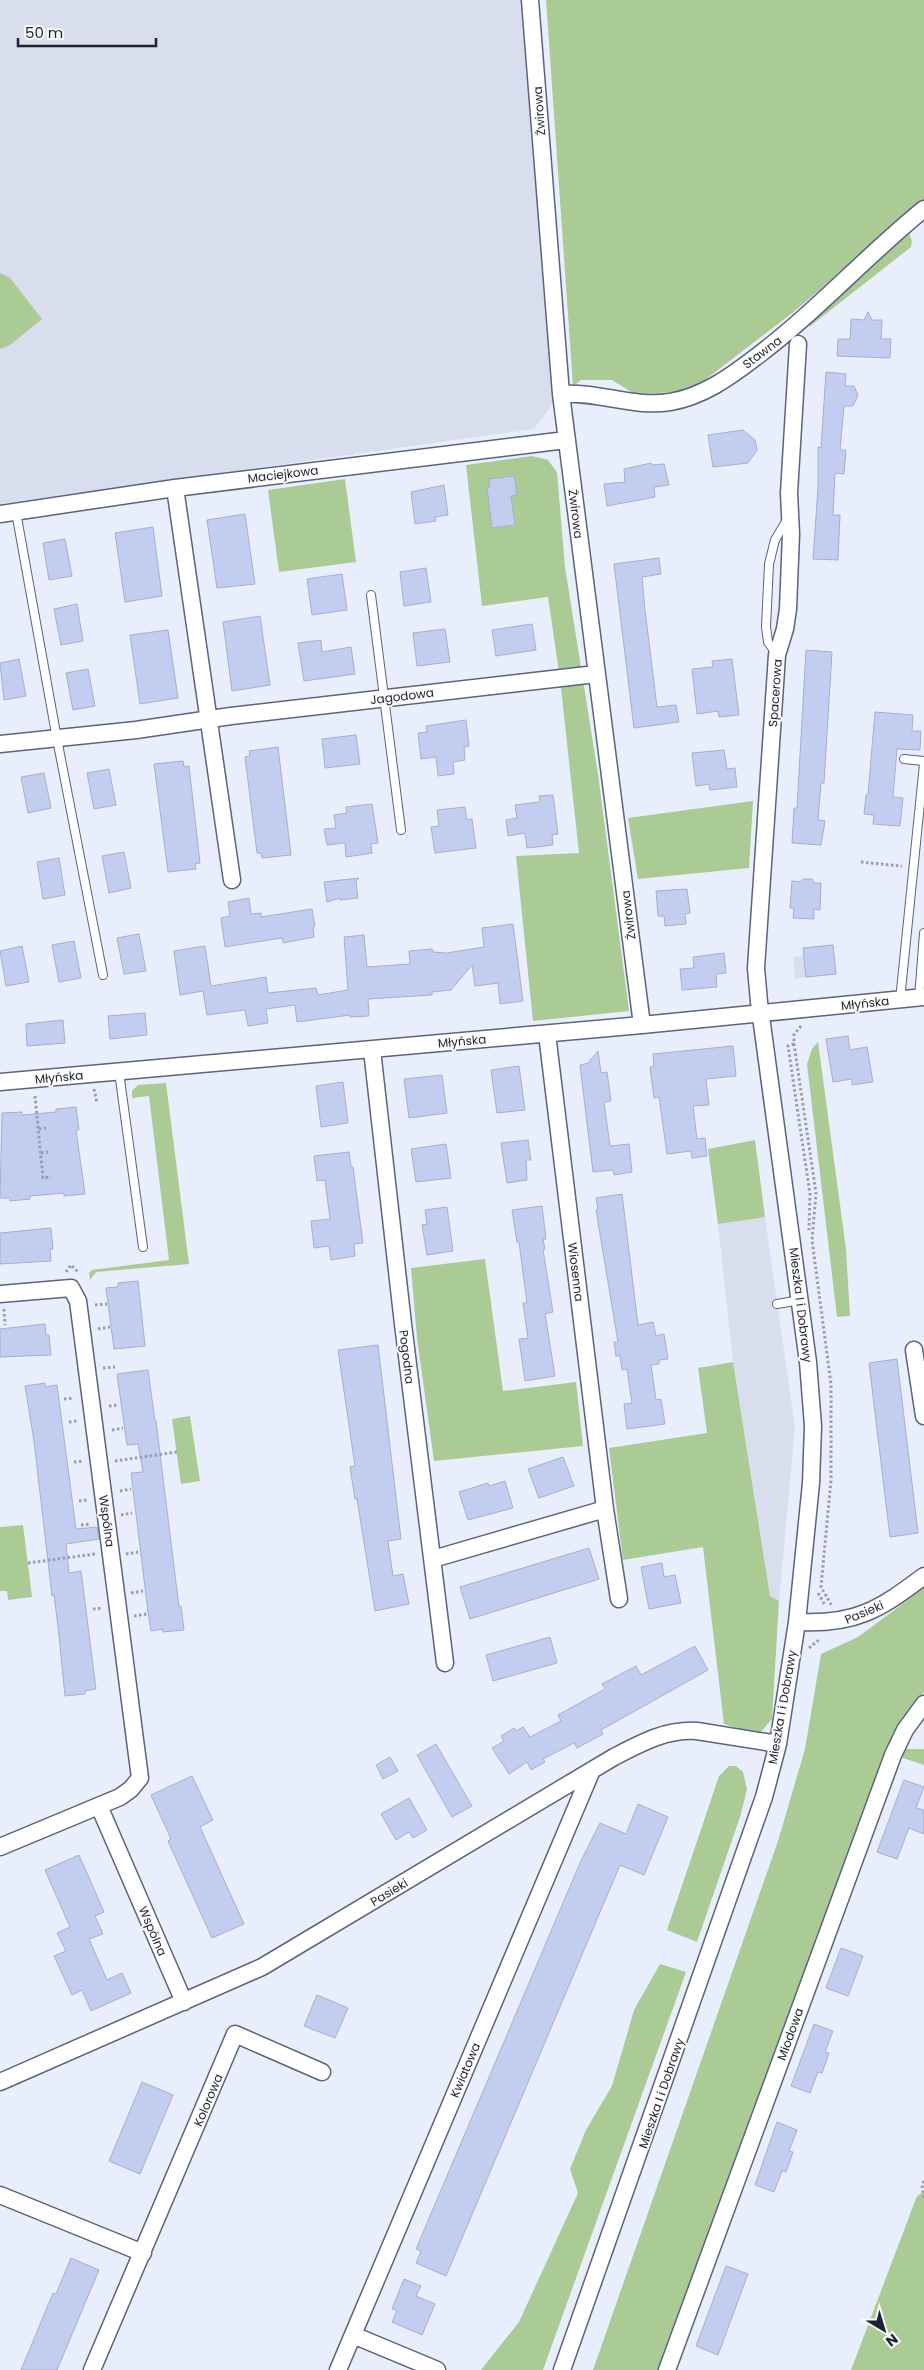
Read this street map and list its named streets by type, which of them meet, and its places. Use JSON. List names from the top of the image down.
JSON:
{
  "streets": {
    "street": [
      "Żwirowa",
      "Stawna",
      "Maciejkowa",
      "Spacerowa",
      "Jagodowa",
      "Młyńska",
      "Wiosenna",
      "Mieszka I i Dobrawy",
      "Pogodna",
      "Wspólna",
      "Pasieki",
      "Miodowa",
      "Kwiatowa",
      "Kolorowa"
    ]
  },
  "crossings": [
    ["Żwirowa", "Stawna"],
    ["Żwirowa", "Maciejkowa"],
    ["Żwirowa", "Jagodowa"],
    ["Żwirowa", "Młyńska"],
    ["Spacerowa", "Młyńska"],
    ["Spacerowa", "Mieszka I i Dobrawy"],
    ["Młyńska", "Wiosenna"],
    ["Młyńska", "Mieszka I i Dobrawy"],
    ["Młyńska", "Pogodna"],
    ["Mieszka I i Dobrawy", "Pasieki"],
    ["Wspólna", "Pasieki"],
    ["Pasieki", "Kwiatowa"]
  ],
  "scale_bar": "50 m",
  "north": "bottom right"
}
